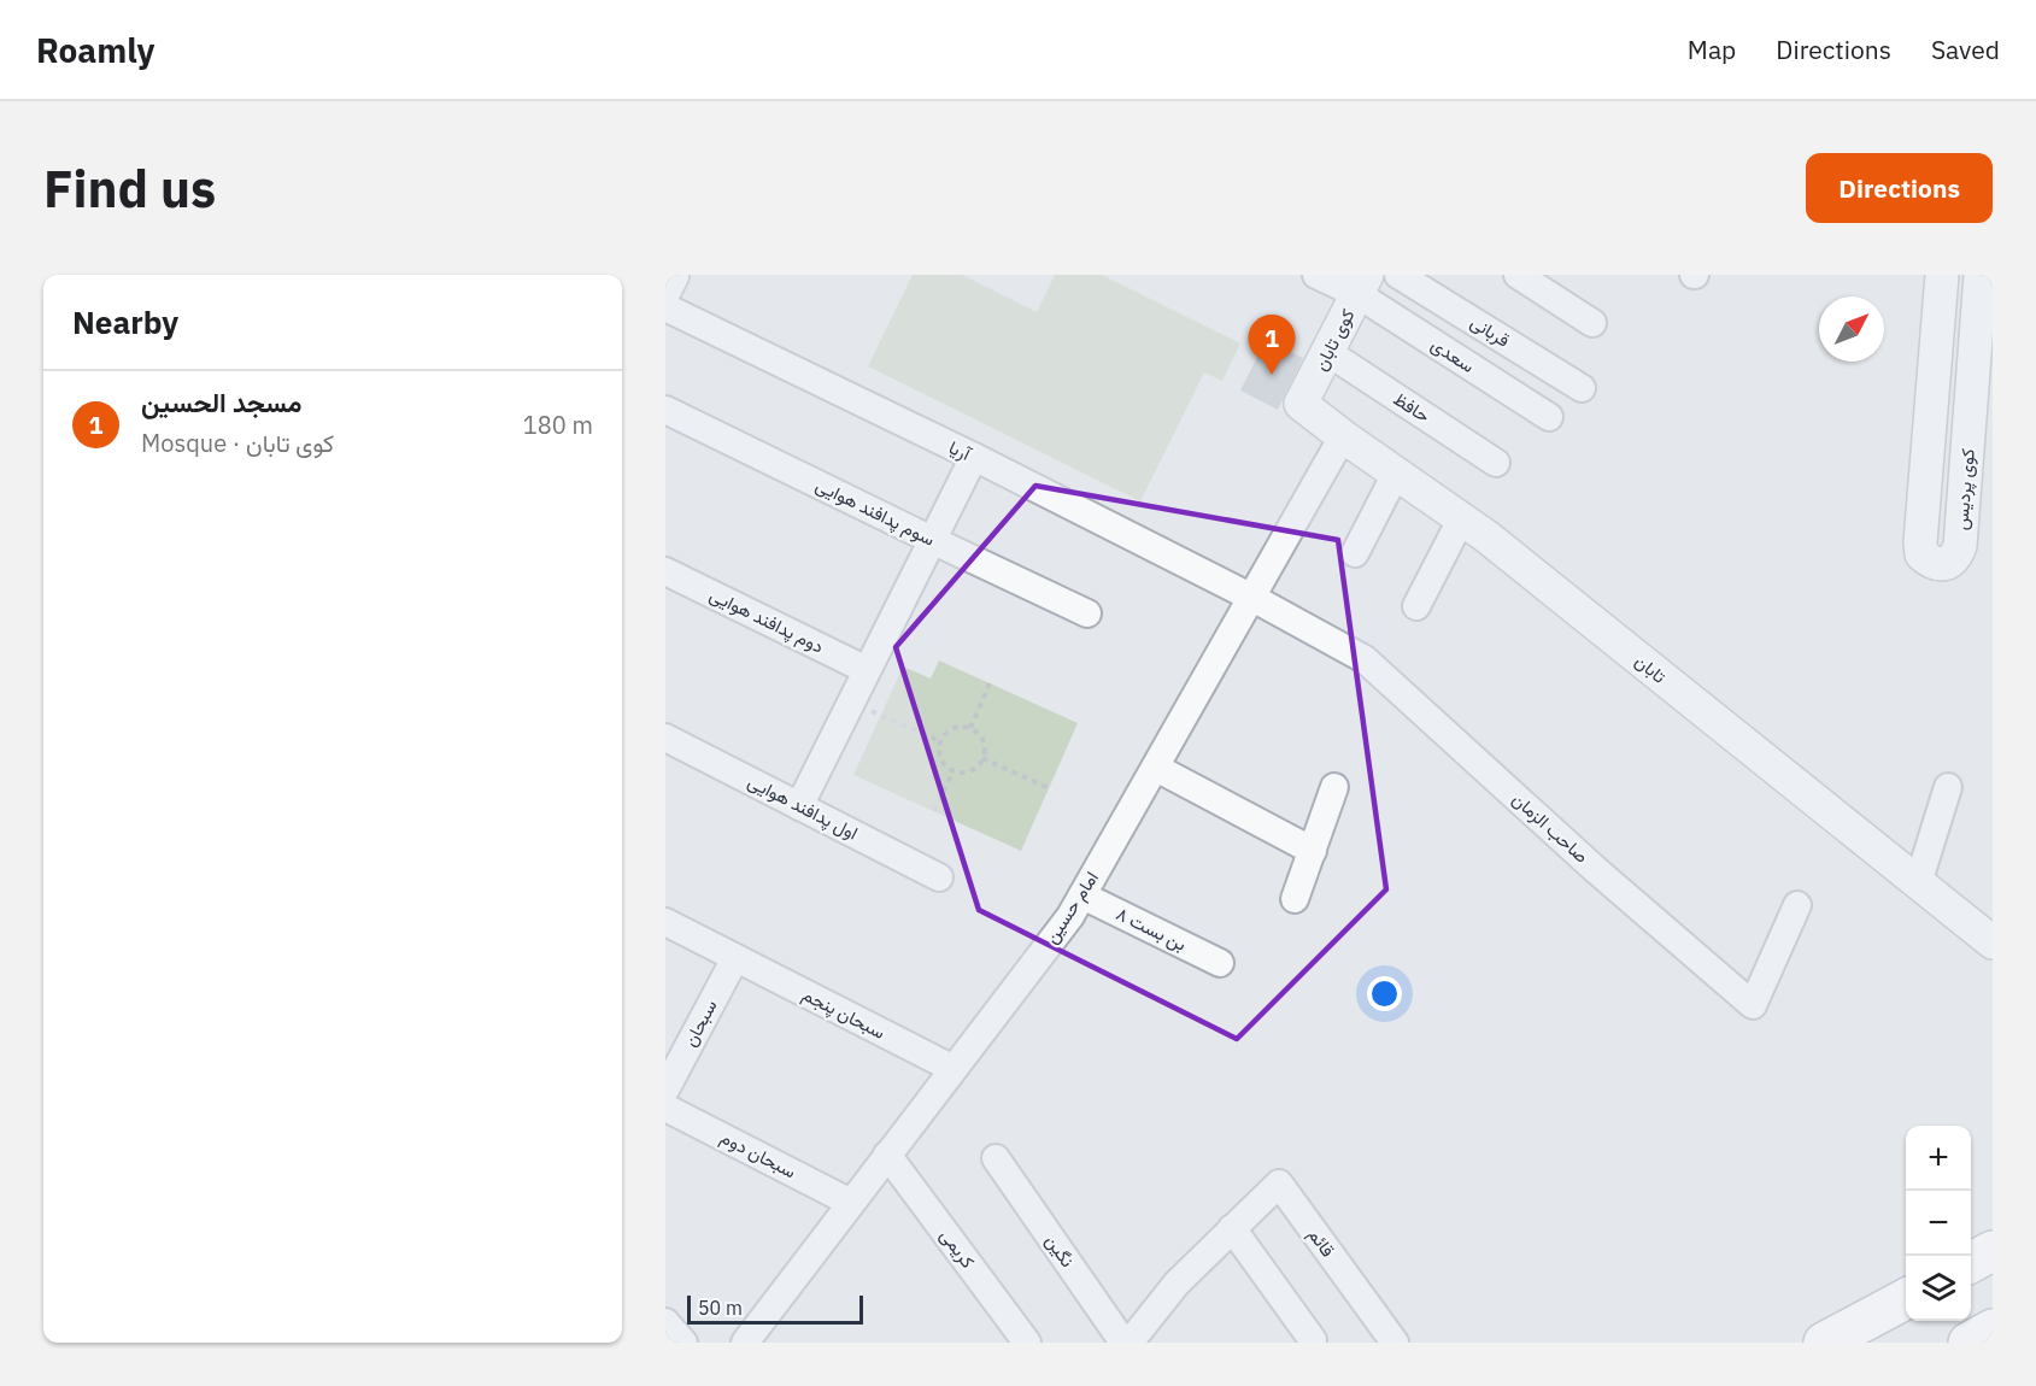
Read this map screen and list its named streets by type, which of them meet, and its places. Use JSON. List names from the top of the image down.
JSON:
{
  "streets": {
    "street": [
      "قربانی",
      "کوی تابان",
      "سعدی",
      "حافظ",
      "آریا",
      "کوی پردیس",
      "سوم پدافند هوایی",
      "دوم پدافند هوایی",
      "تابان",
      "اول پدافند هوایی",
      "صاحب الزمان",
      "امام حسین",
      "بن بست ۸",
      "سبحان پنجم",
      "سبحان",
      "سبحان دوم",
      "قائم",
      "کریمی",
      "نگین"
    ]
  },
  "crossings": [
    ["کوی تابان", "سعدی"],
    ["کوی تابان", "حافظ"],
    ["کوی تابان", "تابان"],
    ["آریا", "صاحب الزمان"],
    ["آریا", "امام حسین"],
    ["تابان", "امام حسین"],
    ["صاحب الزمان", "امام حسین"],
    ["امام حسین", "بن بست ۸"],
    ["امام حسین", "سبحان پنجم"],
    ["امام حسین", "سبحان دوم"],
    ["امام حسین", "کریمی"],
    ["سبحان پنجم", "سبحان"]
  ],
  "scale_bar": "50 m",
  "north": "top right",
  "page": {
    "header": "Roamly",
    "nav": ["Map", "Directions", "Saved"],
    "buttons": "Directions",
    "title": "Find us",
    "heading": "Nearby",
    "pins": "1",
    "list": [
      {
        "mark": "1",
        "name": "مسجد الحسین",
        "note": "Mosque · کوی تابان",
        "value": "180 m"
      }
    ],
    "map_buttons": ["+", "−"],
    "scale": "50 m"
  }
}
